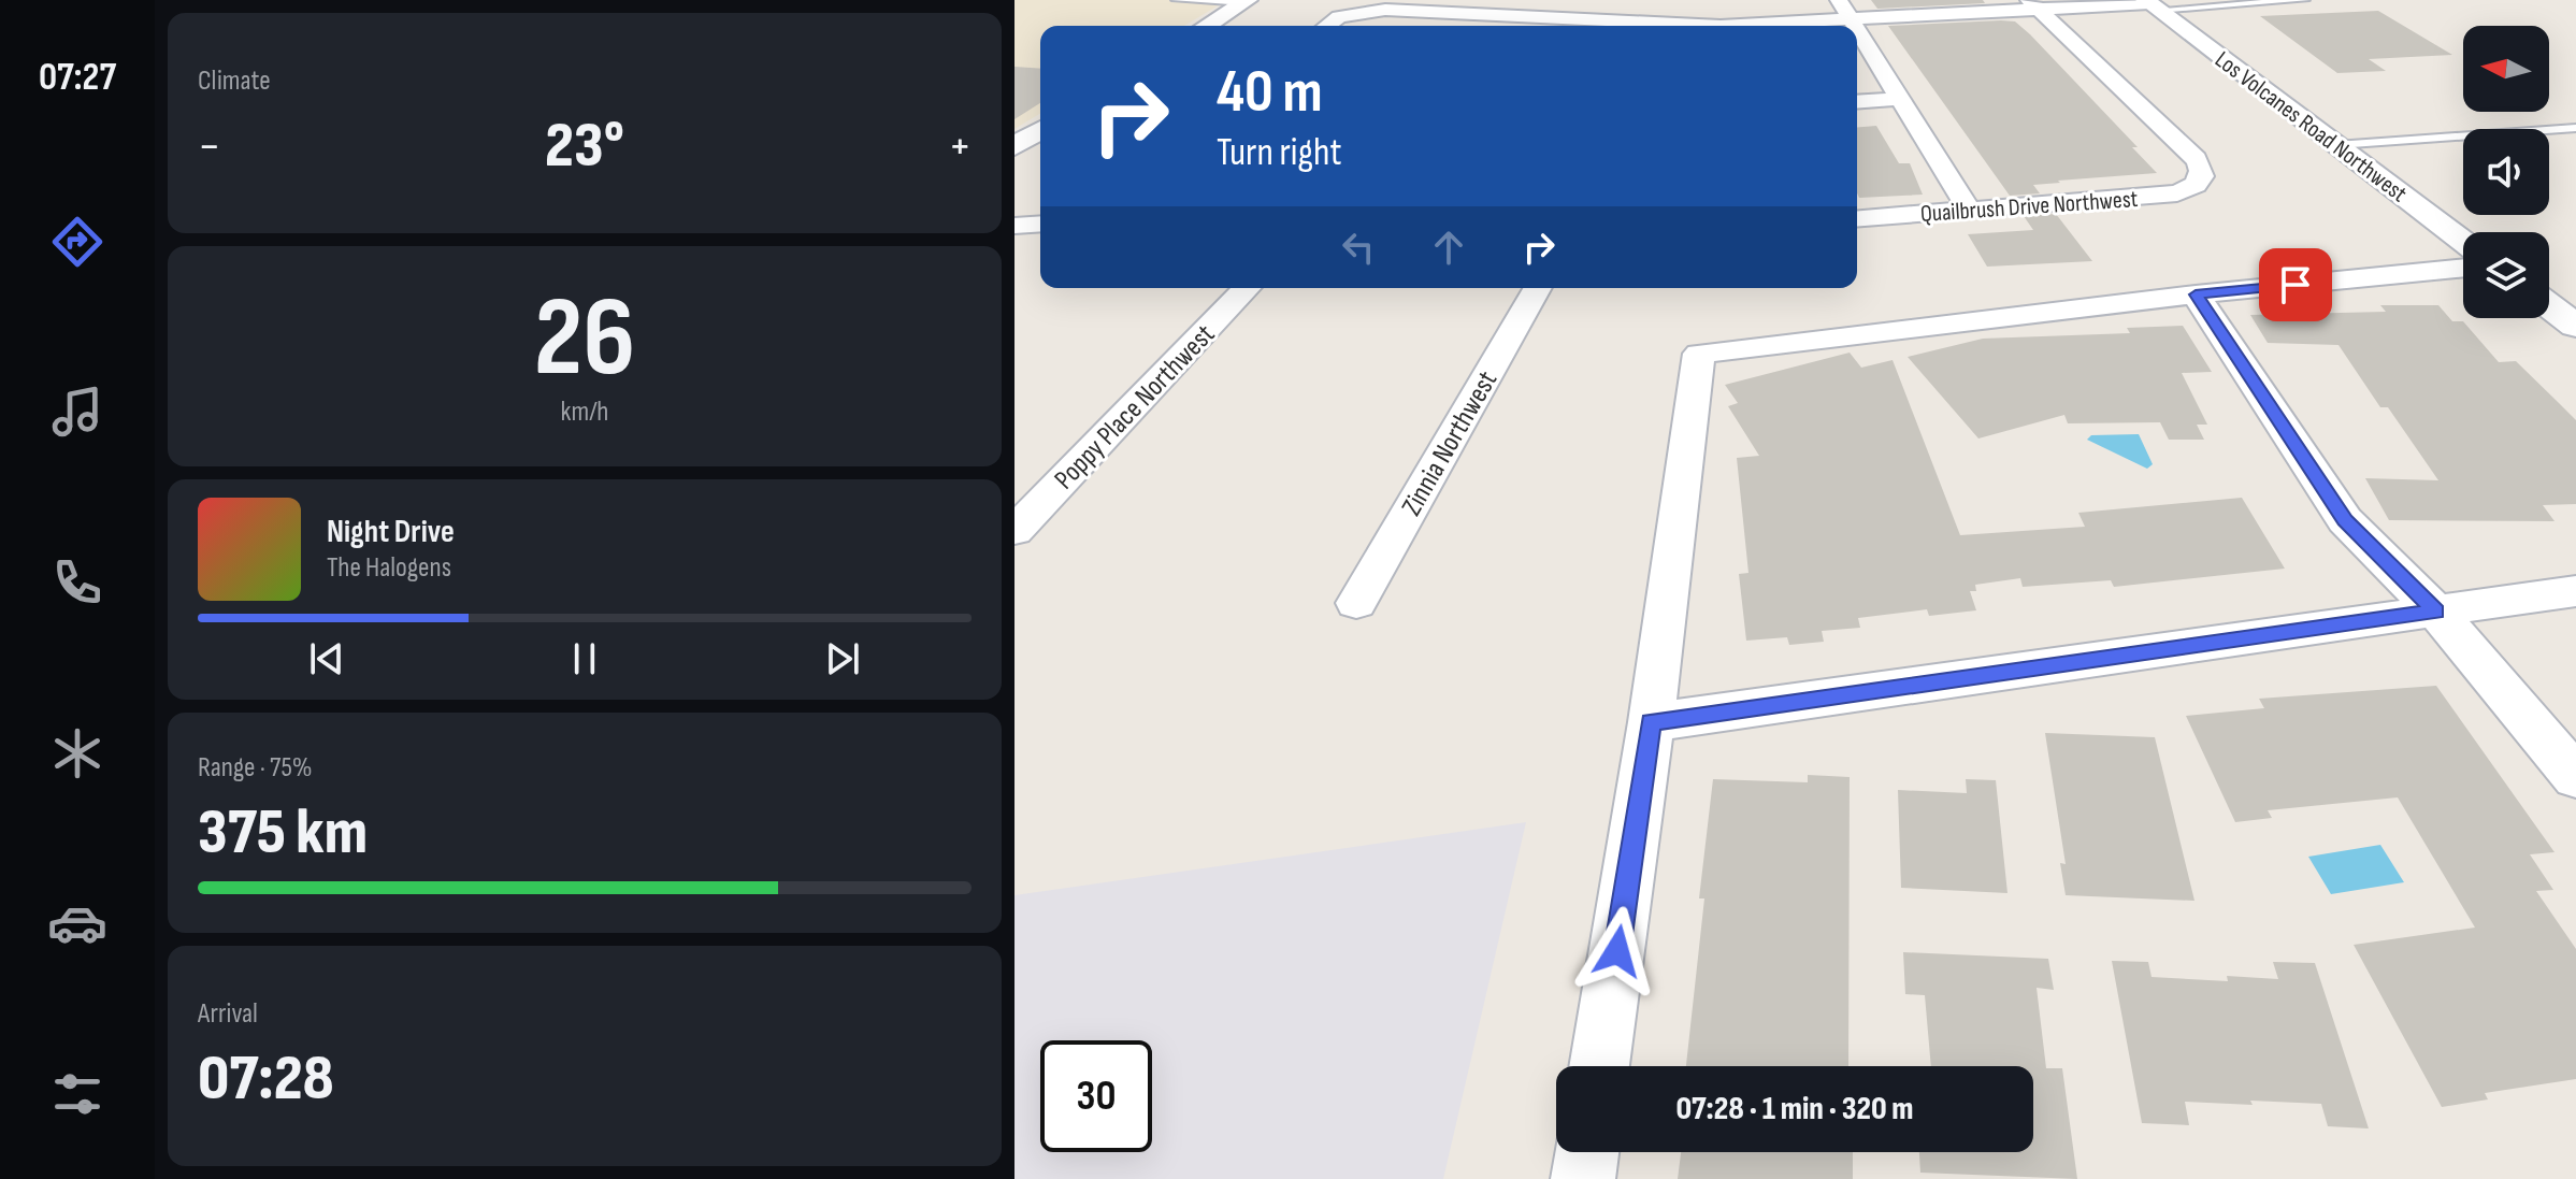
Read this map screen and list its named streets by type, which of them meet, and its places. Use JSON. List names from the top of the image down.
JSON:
{
  "streets": {
    "street": [
      "Los Volcanes Road Northwest",
      "Quailbrush Drive Northwest",
      "Poppy Place Northwest",
      "Zinnia Northwest"
    ]
  },
  "north": "left",
  "page": {
    "tabs": "07:27",
    "tile": [
      "Climate",
      ["26", "km/h"],
      ["Range · 75%", "375 km"],
      ["Arrival", "07:28"]
    ],
    "turn": ["40 m", "Turn right"],
    "heat": ["−", "23°", "+"],
    "song": ["Night Drive", "The Halogens"],
    "limit": "30",
    "trip": "07:28 · 1 min · 320 m"
  }
}
